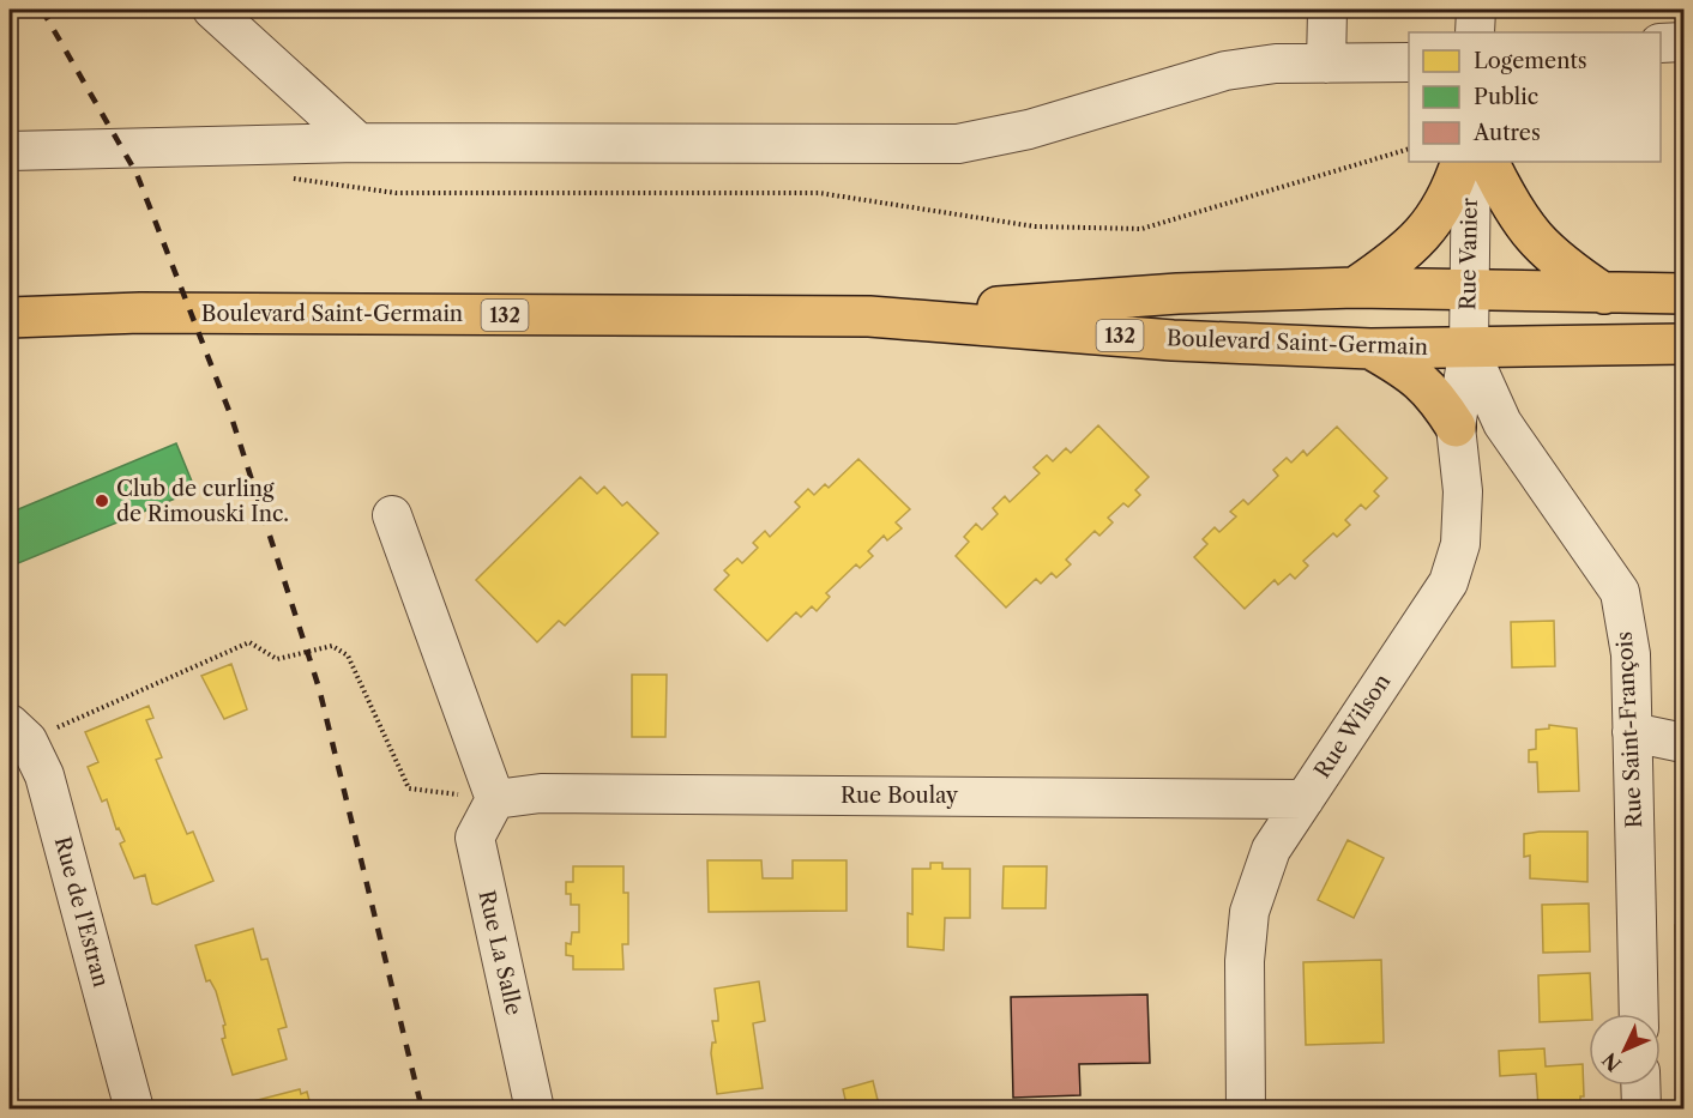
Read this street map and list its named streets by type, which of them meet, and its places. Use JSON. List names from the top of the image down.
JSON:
{
  "streets": {
    "main road": ["Boulevard Saint-Germain", "132"],
    "street": [
      "Rue Vanier",
      "Rue Wilson",
      "Rue Saint-François",
      "Rue Boulay",
      "Rue de l'Estran",
      "Rue La Salle"
    ]
  },
  "crossings": [
    ["Rue Vanier", "Boulevard Saint-Germain"],
    ["Rue Vanier", "Rue Wilson"],
    ["Rue Vanier", "Rue Saint-François"],
    ["Boulevard Saint-Germain", "Rue Wilson"],
    ["Boulevard Saint-Germain", "Rue Saint-François"],
    ["Rue Wilson", "Rue Saint-François"],
    ["Rue Wilson", "Rue Boulay"],
    ["Rue Boulay", "Rue La Salle"]
  ],
  "places": ["Club de curling de Rimouski Inc."],
  "legend": ["Logements", "Public", "Autres"],
  "north": "bottom left"
}
